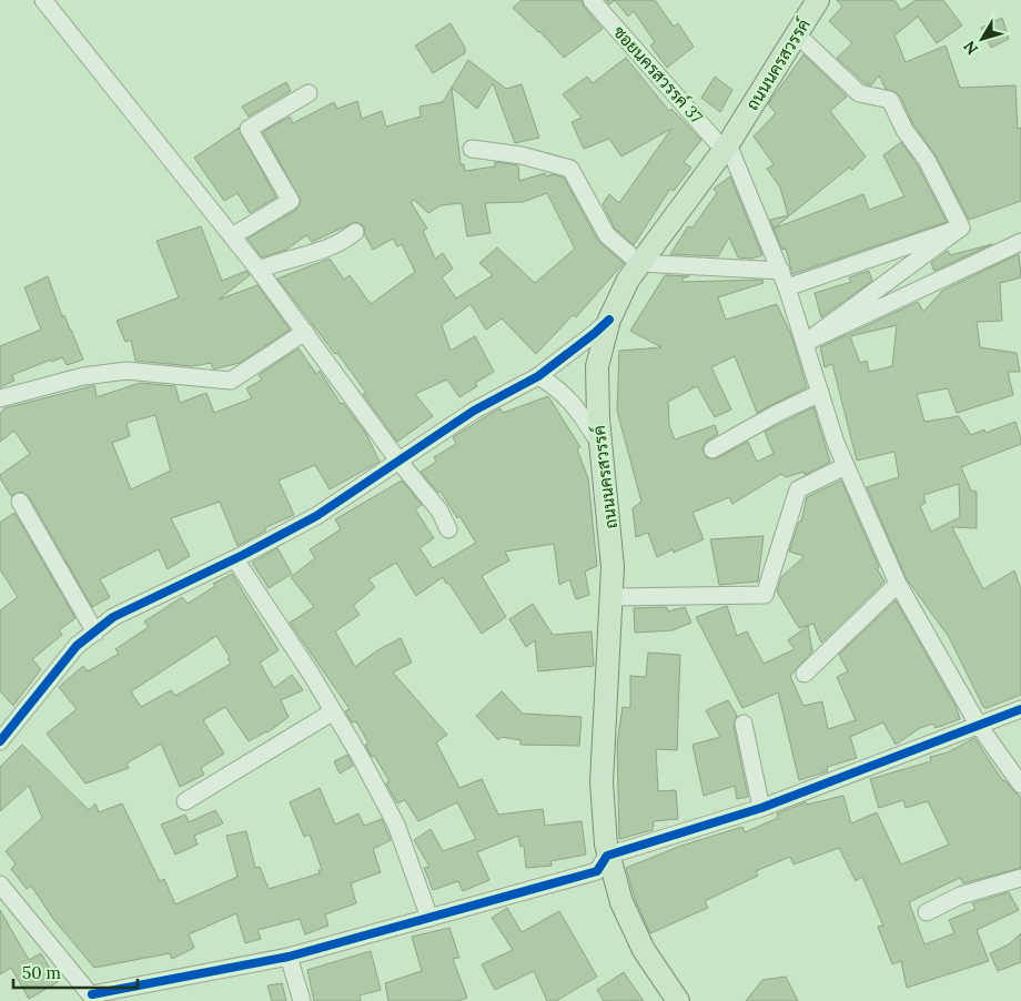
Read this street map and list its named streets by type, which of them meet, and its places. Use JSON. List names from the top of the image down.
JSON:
{
  "streets": {
    "main road": ["ถนนนครสวรรค์"],
    "street": ["ซอยนครสวรรค์ 37"]
  },
  "crossings": [
    ["ถนนนครสวรรค์", "ซอยนครสวรรค์ 37"]
  ],
  "scale_bar": "50 m",
  "north": "bottom left"
}
